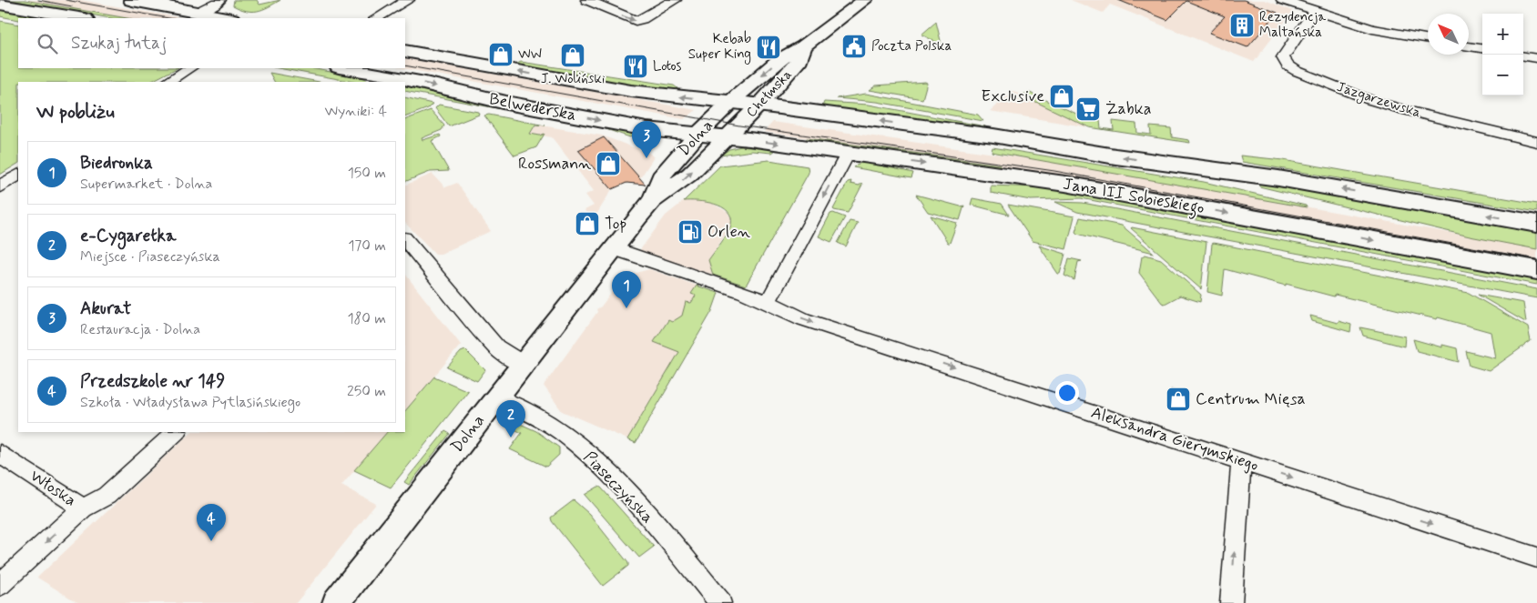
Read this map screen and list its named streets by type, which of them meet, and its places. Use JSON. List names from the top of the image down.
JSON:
{
  "streets": {
    "main road": ["Belwederska", "Jana III Sobieskiego"],
    "street": [
      "Chełmska",
      "Jazgarzewska",
      "Dolna",
      "Aleksandra Gierymskiego",
      "Piaseczyńska",
      "Włoska"
    ]
  },
  "crossings": [
    ["Chełmska", "Belwederska"],
    ["Chełmska", "Dolna"],
    ["Chełmska", "Jana III Sobieskiego"],
    ["Belwederska", "Dolna"],
    ["Belwederska", "Jana III Sobieskiego"],
    ["Dolna", "Jana III Sobieskiego"],
    ["Dolna", "Piaseczyńska"]
  ],
  "one_way": ["Aleksandra Gierymskiego"],
  "places": {
    "building": ["Rezydencja Maltańska"],
    "public building": ["Poczta Polska"],
    "restaurant": ["Kebab Super King", "Lotos"],
    "shop": [
      "WW",
      "J. Woliński",
      "Exclusive",
      "Rossmann",
      "Top",
      "Centrum Mięsa"
    ],
    "supermarket": ["Żabka"],
    "fuel station": ["Orlen"]
  },
  "north": "top left",
  "page": {
    "map_buttons": ["+", "−"],
    "search": "Szukaj tutaj",
    "heading": ["W pobliżu", "Wyniki: 4"],
    "pins": [
      "3",
      "1",
      "2",
      "4"
    ],
    "list": [
      {
        "mark": "1",
        "name": "Biedronka",
        "note": "Supermarket · Dolna",
        "value": "150 m"
      },
      {
        "mark": "2",
        "name": "e-Cygaretka",
        "note": "Miejsce · Piaseczyńska",
        "value": "170 m"
      },
      {
        "mark": "3",
        "name": "Akurat",
        "note": "Restauracja · Dolna",
        "value": "180 m"
      },
      {
        "mark": "4",
        "name": "Przedszkole nr 149",
        "note": "Szkoła · Władysława Pytlasińskiego",
        "value": "250 m"
      }
    ]
  }
}
